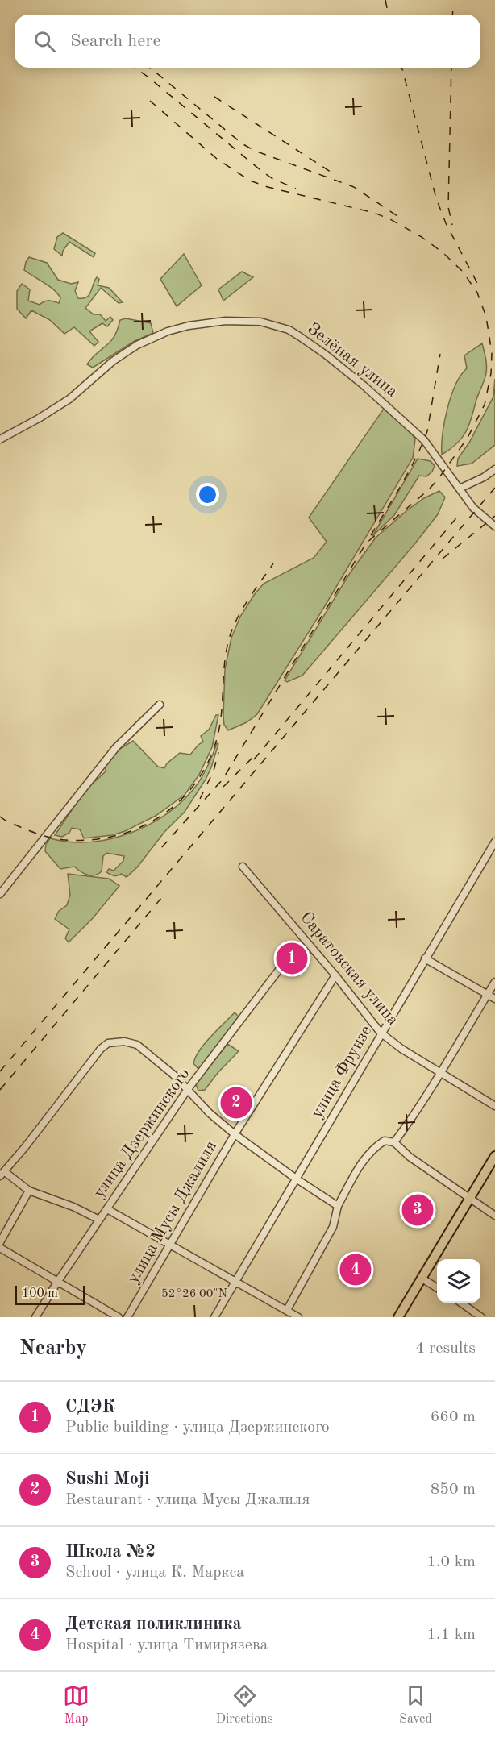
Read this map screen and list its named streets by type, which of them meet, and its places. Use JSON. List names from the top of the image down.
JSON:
{
  "streets": {
    "street": [
      "Зелёная улица",
      "Саратовская улица",
      "улица Фрунзе",
      "улица Дзержинского",
      "улица Мусы Джалиля"
    ]
  },
  "crossings": [
    ["Саратовская улица", "улица Фрунзе"],
    ["Саратовская улица", "улица Мусы Джалиля"]
  ],
  "scale_bar": "100 m",
  "page": {
    "search": "Search here",
    "pins": [
      "1",
      "2",
      "3",
      "4"
    ],
    "scale": "100 m",
    "heading": ["Nearby", "4 results"],
    "list": [
      {
        "mark": "1",
        "name": "СДЭК",
        "note": "Public building · улица Дзержинского",
        "value": "660 m"
      },
      {
        "mark": "2",
        "name": "Sushi Moji",
        "note": "Restaurant · улица Мусы Джалиля",
        "value": "850 m"
      },
      {
        "mark": "3",
        "name": "Школа №2",
        "note": "School · улица К. Маркса",
        "value": "1.0 km"
      },
      {
        "mark": "4",
        "name": "Детская поликлиника",
        "note": "Hospital · улица Тимирязева",
        "value": "1.1 km"
      }
    ],
    "nav": ["Map", "Directions", "Saved"]
  },
  "coordinates": ["52°26'00\"N"]
}
